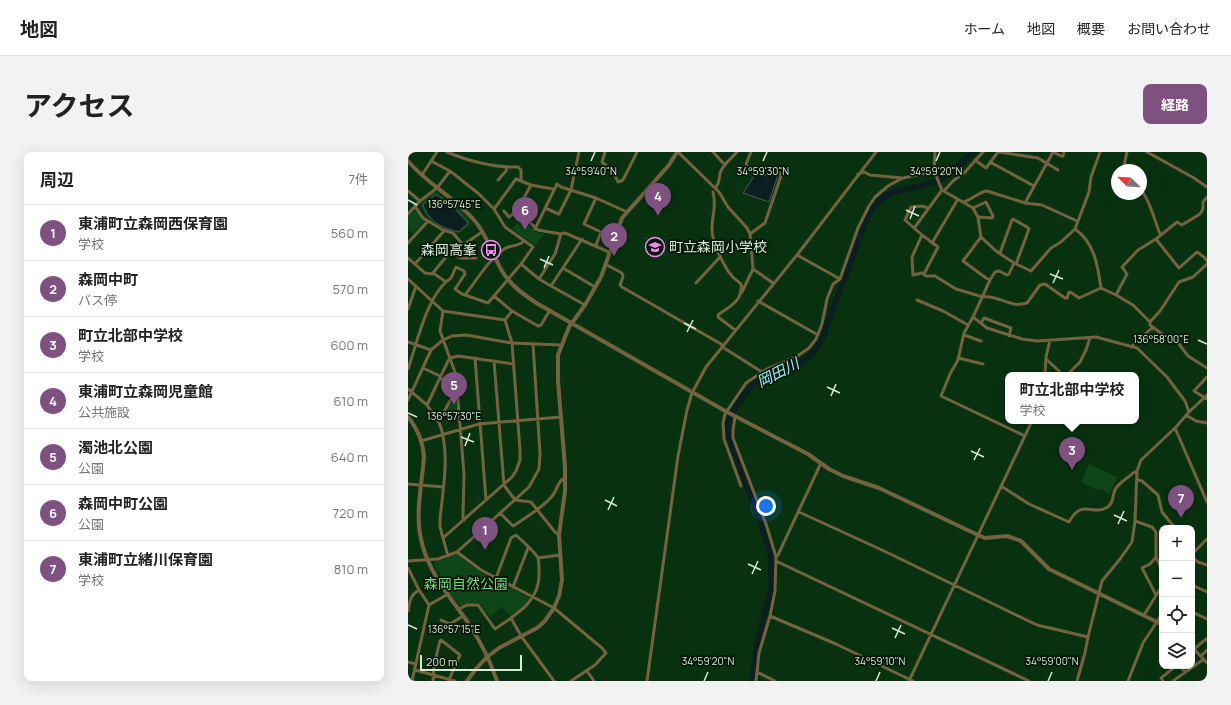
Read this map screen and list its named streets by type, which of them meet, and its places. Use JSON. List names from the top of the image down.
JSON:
{
  "water": ["岡田川"],
  "parks": ["森岡自然公園"],
  "places": {
    "school or university": ["町立森岡小学校"],
    "bus stop": ["森岡高峯"]
  },
  "scale_bar": "200 m",
  "north": "top left",
  "page": {
    "header": "地図",
    "nav": [
      "ホーム",
      "地図",
      "概要",
      "お問い合わせ"
    ],
    "title": "アクセス",
    "buttons": "経路",
    "heading": ["周辺", "7件"],
    "pins": [
      "4",
      "6",
      "2",
      "5",
      "3",
      "7",
      "1"
    ],
    "list": [
      {
        "mark": "1",
        "name": "東浦町立森岡西保育園",
        "note": "学校",
        "value": "560 m"
      },
      {
        "mark": "2",
        "name": "森岡中町",
        "note": "バス停",
        "value": "570 m"
      },
      {
        "mark": "3",
        "name": "町立北部中学校",
        "note": "学校",
        "value": "600 m"
      },
      {
        "mark": "4",
        "name": "東浦町立森岡児童館",
        "note": "公共施設",
        "value": "610 m"
      },
      {
        "mark": "5",
        "name": "濁池北公園",
        "note": "公園",
        "value": "640 m"
      },
      {
        "mark": "6",
        "name": "森岡中町公園",
        "note": "公園",
        "value": "720 m"
      },
      {
        "mark": "7",
        "name": "東浦町立緒川保育園",
        "note": "学校",
        "value": "810 m"
      }
    ],
    "popup": ["町立北部中学校", "学校"],
    "map_buttons": ["+", "−"],
    "scale": "200 m"
  },
  "coordinates": [
    "34°59'40\"N",
    "34°59'30\"N",
    "34°59'20\"N",
    "136°57'45\"E",
    "136°58'00\"E",
    "136°57'30\"E",
    "136°57'15\"E",
    "34°59'10\"N",
    "34°59'00\"N"
  ]
}
